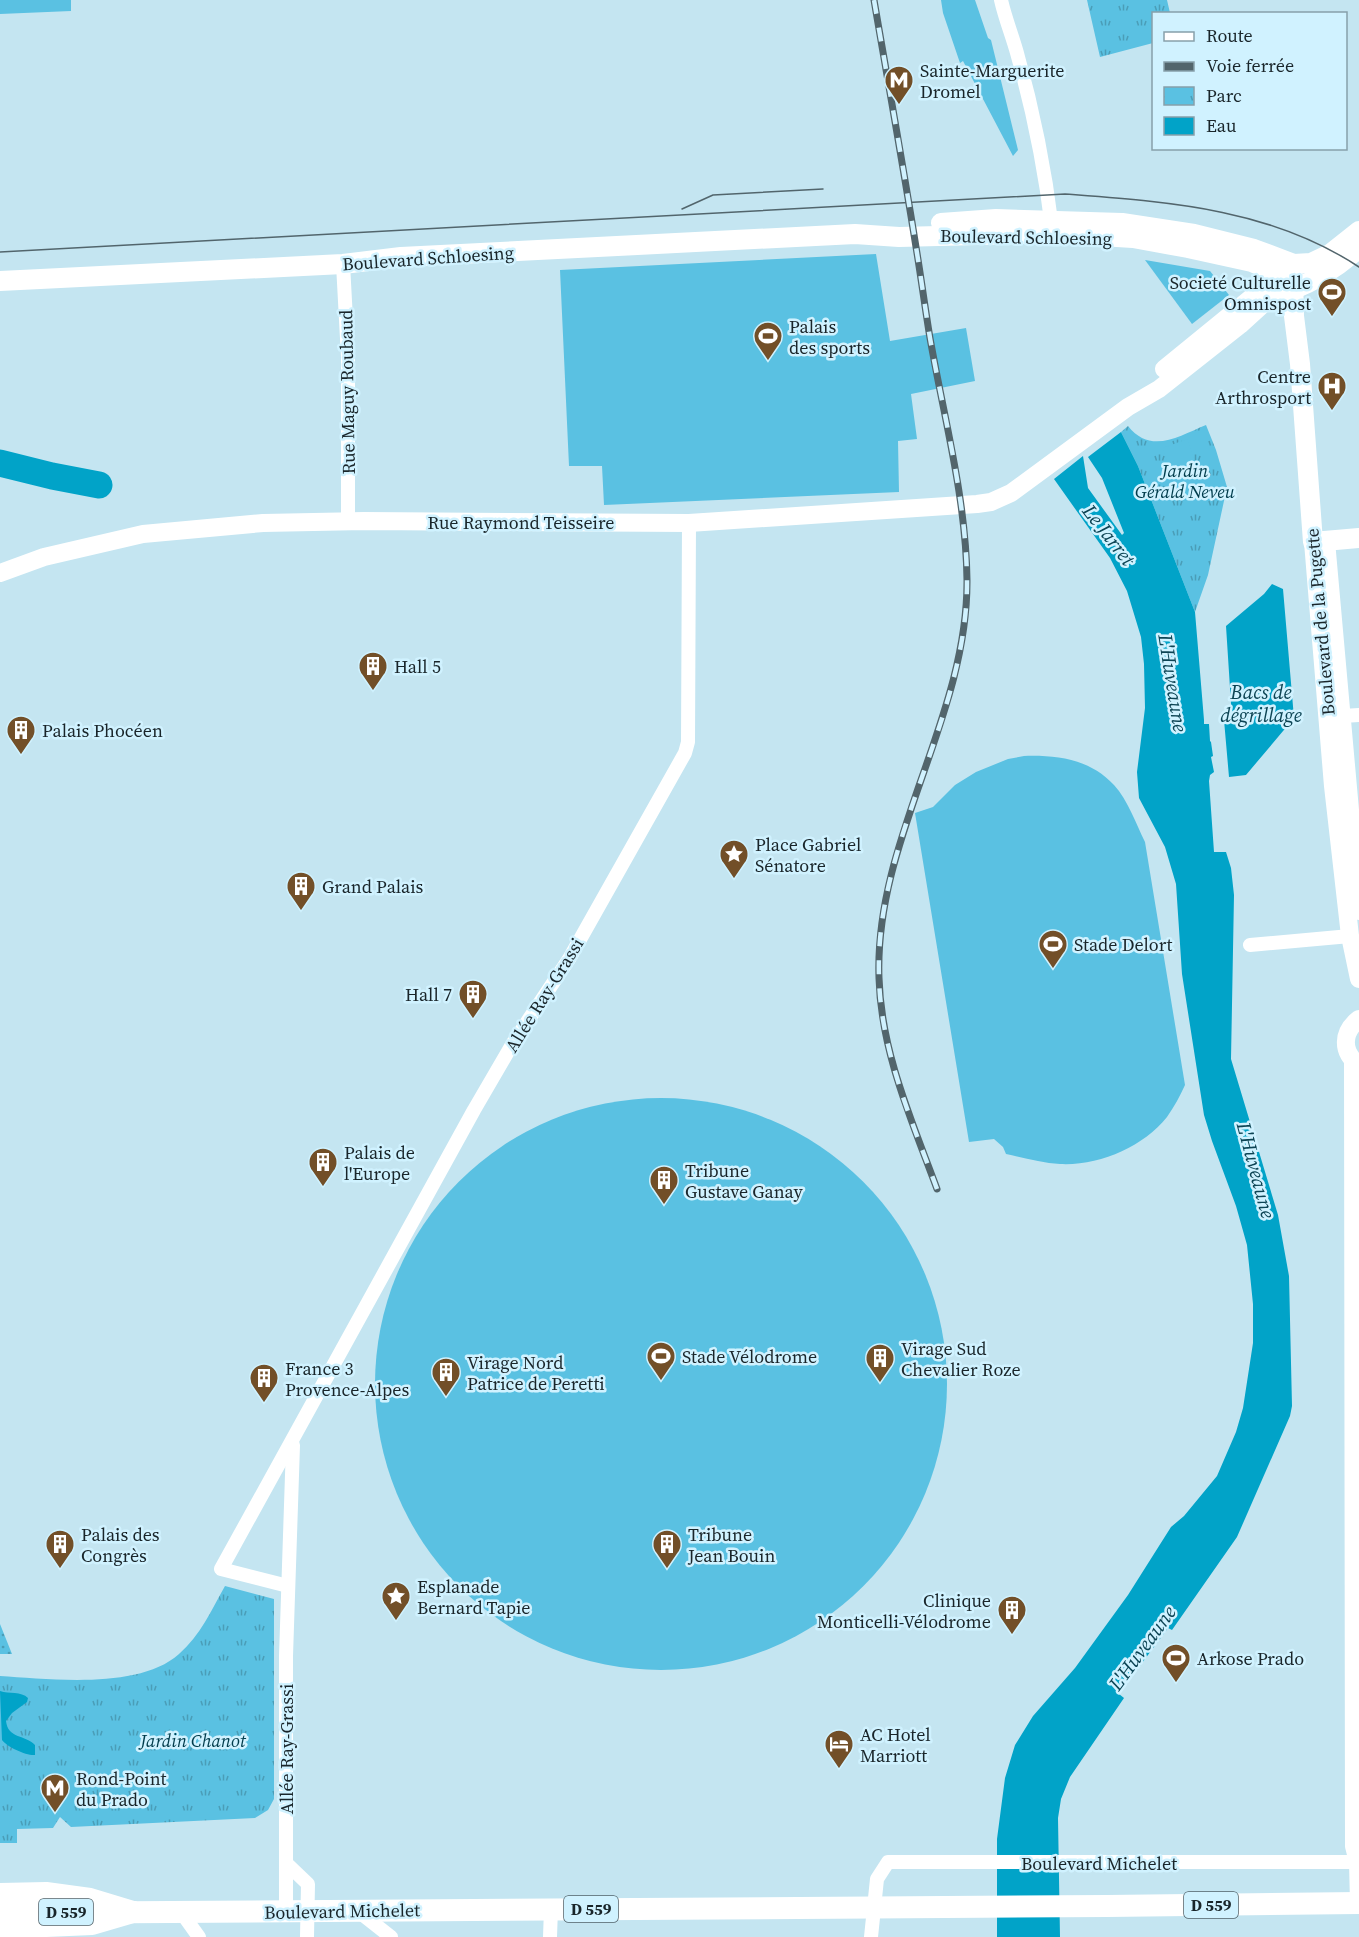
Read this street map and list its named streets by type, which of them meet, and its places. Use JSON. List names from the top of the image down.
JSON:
{
  "streets": {
    "main road": [
      "Boulevard Schloesing",
      "Boulevard de la Pugette",
      "Boulevard Michelet",
      "D 559"
    ],
    "street": ["Rue Maguy Roubaud", "Rue Raymond Teisseire", "Allée Ray-Grassi"]
  },
  "crossings": [
    ["Boulevard Schloesing", "Rue Maguy Roubaud"],
    ["Boulevard Schloesing", "Boulevard de la Pugette"],
    ["Rue Maguy Roubaud", "Rue Raymond Teisseire"],
    ["Rue Raymond Teisseire", "Allée Ray-Grassi"],
    ["Allée Ray-Grassi", "Boulevard Michelet"]
  ],
  "water": ["Le Jarret", "L'Huveaune", "Bacs de dégrillage"],
  "parks": ["Jardin Gérald Neveu", "Jardin Chanot"],
  "places": {
    "metro station": ["Sainte-Marguerite Dromel", "Rond-Point du Prado"],
    "sports": [
      "Societé Culturelle Omnispost",
      "Palais des sports",
      "Stade Delort",
      "Stade Vélodrome",
      "Arkose Prado"
    ],
    "hospital": ["Centre Arthrosport"],
    "building": [
      "Hall 5",
      "Palais Phocéen",
      "Grand Palais",
      "Hall 7",
      "Palais de l'Europe",
      "Tribune Gustave Ganay",
      "Virage Sud Chevalier Roze",
      "Virage Nord Patrice de Peretti",
      "France 3 Provence-Alpes",
      "Palais des Congrès",
      "Tribune Jean Bouin",
      "Clinique Monticelli-Vélodrome"
    ],
    "place": ["Place Gabriel Sénatore", "Esplanade Bernard Tapie"],
    "hotel": ["AC Hotel Marriott"]
  },
  "legend": [
    "Route",
    "Voie ferrée",
    "Parc",
    "Eau"
  ]
}
